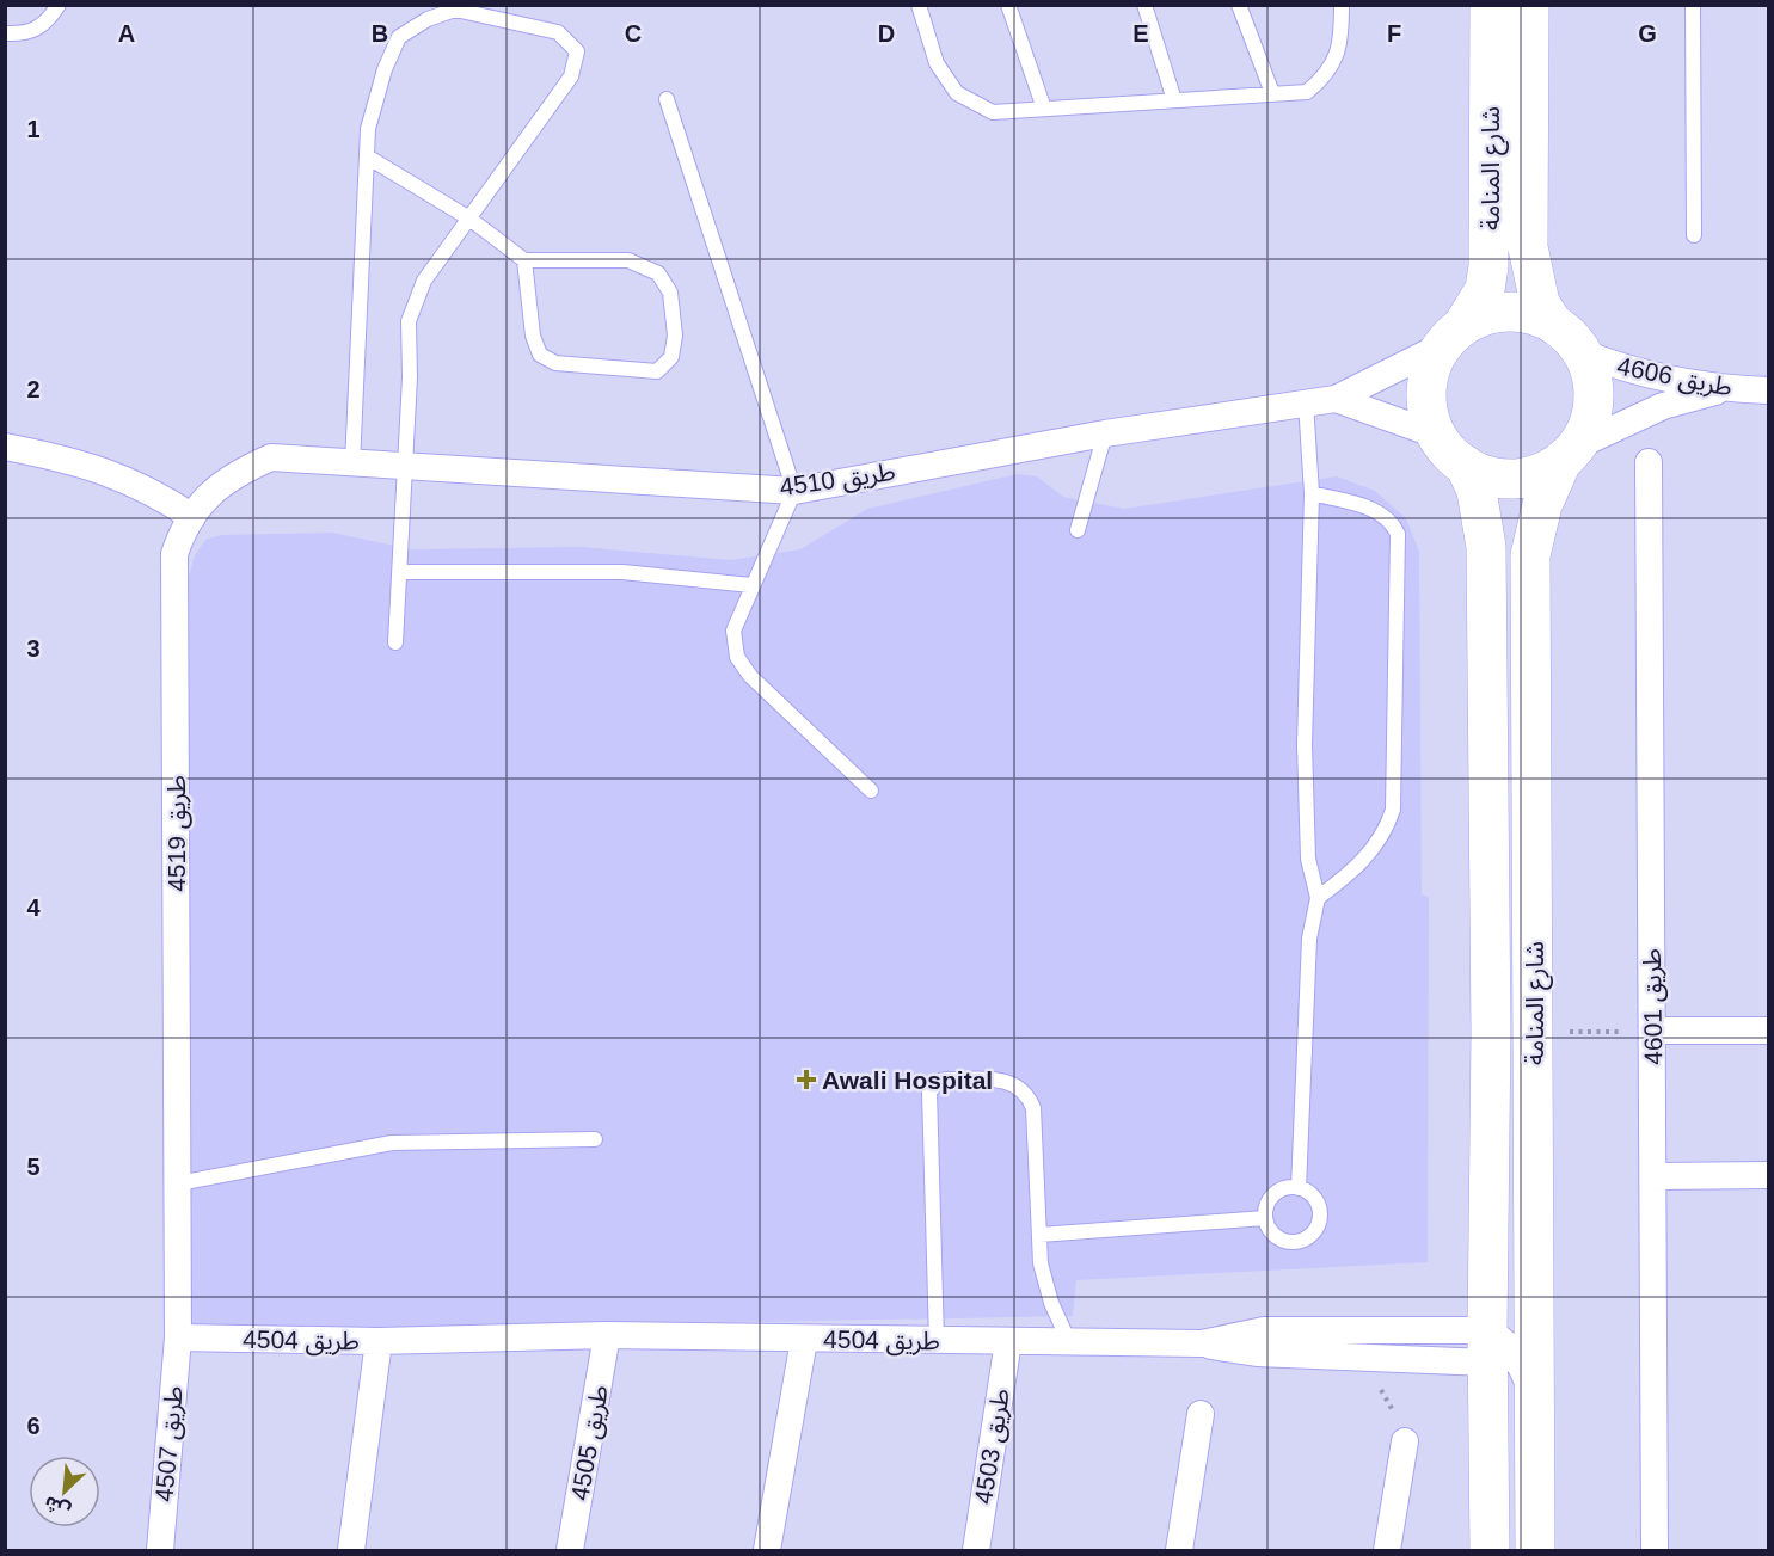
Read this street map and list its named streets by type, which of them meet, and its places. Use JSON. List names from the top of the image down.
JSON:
{
  "streets": {
    "street": [
      "شارع المنامة",
      "طريق 4606",
      "طريق 4510",
      "طريق 4519",
      "طريق 4601",
      "طريق 4504",
      "طريق 4505",
      "طريق 4507",
      "طريق 4503"
    ]
  },
  "crossings": [
    ["شارع المنامة", "طريق 4606"],
    ["شارع المنامة", "طريق 4510"],
    ["شارع المنامة", "طريق 4504"],
    ["طريق 4606", "طريق 4510"],
    ["طريق 4510", "طريق 4519"],
    ["طريق 4519", "طريق 4504"],
    ["طريق 4519", "طريق 4507"],
    ["طريق 4504", "طريق 4505"],
    ["طريق 4504", "طريق 4507"],
    ["طريق 4504", "طريق 4503"]
  ],
  "places": {
    "health": ["Awali Hospital"]
  },
  "north": "bottom left",
  "grid": {
    "columns": [
      "A",
      "B",
      "C",
      "D",
      "E",
      "F",
      "G"
    ],
    "rows": [
      "1",
      "2",
      "3",
      "4",
      "5",
      "6"
    ]
  }
}
